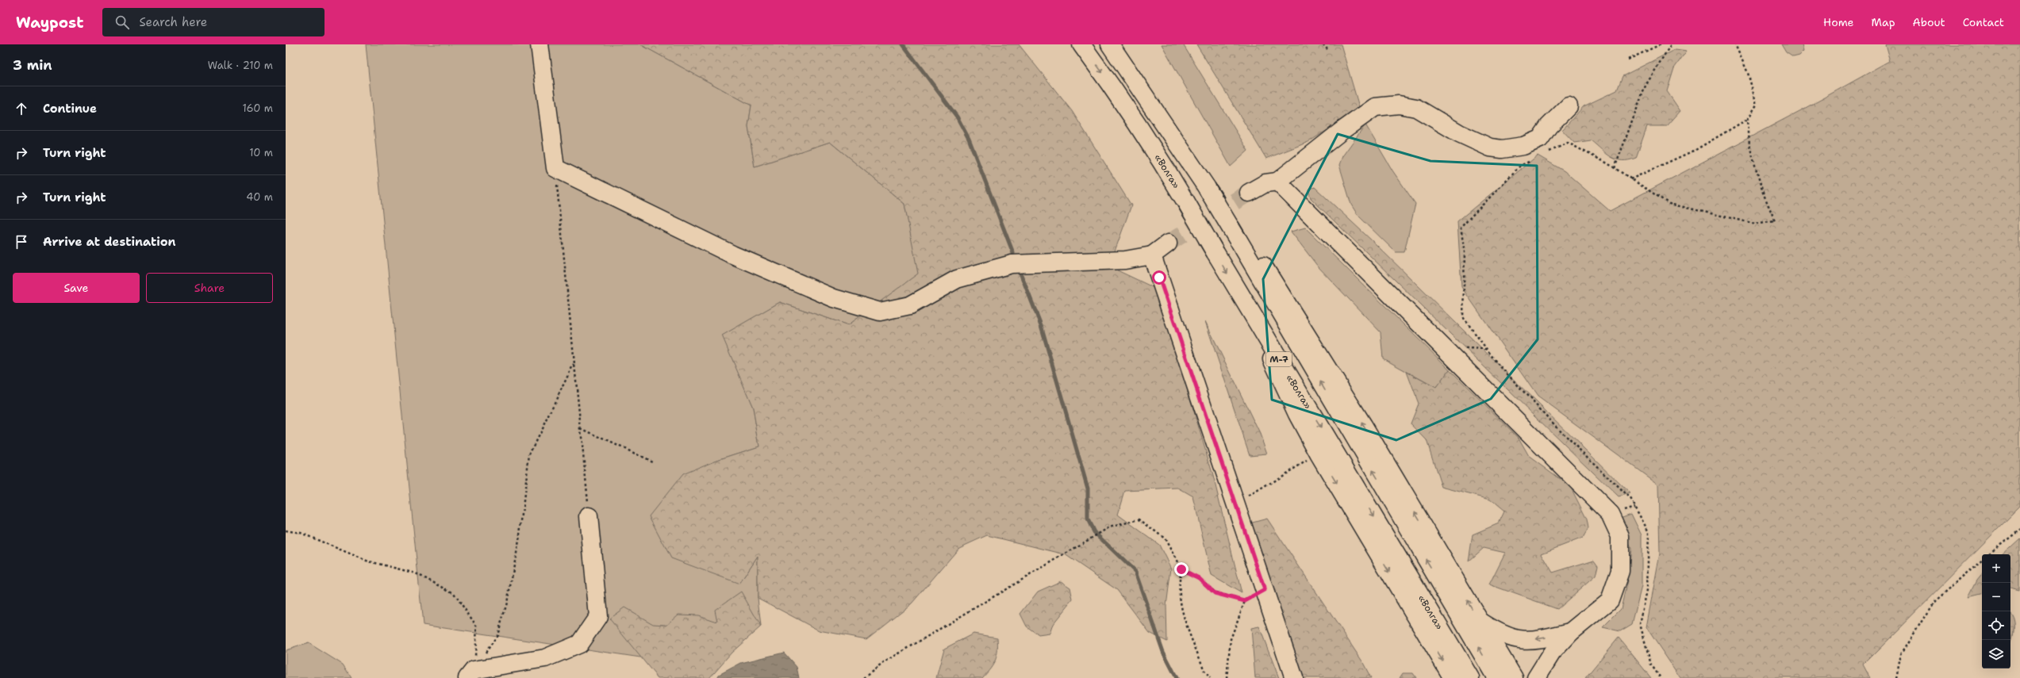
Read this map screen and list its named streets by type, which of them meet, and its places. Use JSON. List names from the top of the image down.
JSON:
{
  "streets": {
    "main road": ["«Волга»", "М-7"]
  },
  "page": {
    "header": "Waypost",
    "search": "Search here",
    "nav": [
      "Home",
      "Map",
      "About",
      "Contact"
    ],
    "heading": ["3 min", "Walk · 210 m"],
    "list": [
      ["Continue", "160 m"],
      ["Turn right", "10 m"],
      ["Turn right", "40 m"],
      "Arrive at destination"
    ],
    "buttons": ["Save", "Share"],
    "map_buttons": ["+", "−"]
  }
}
